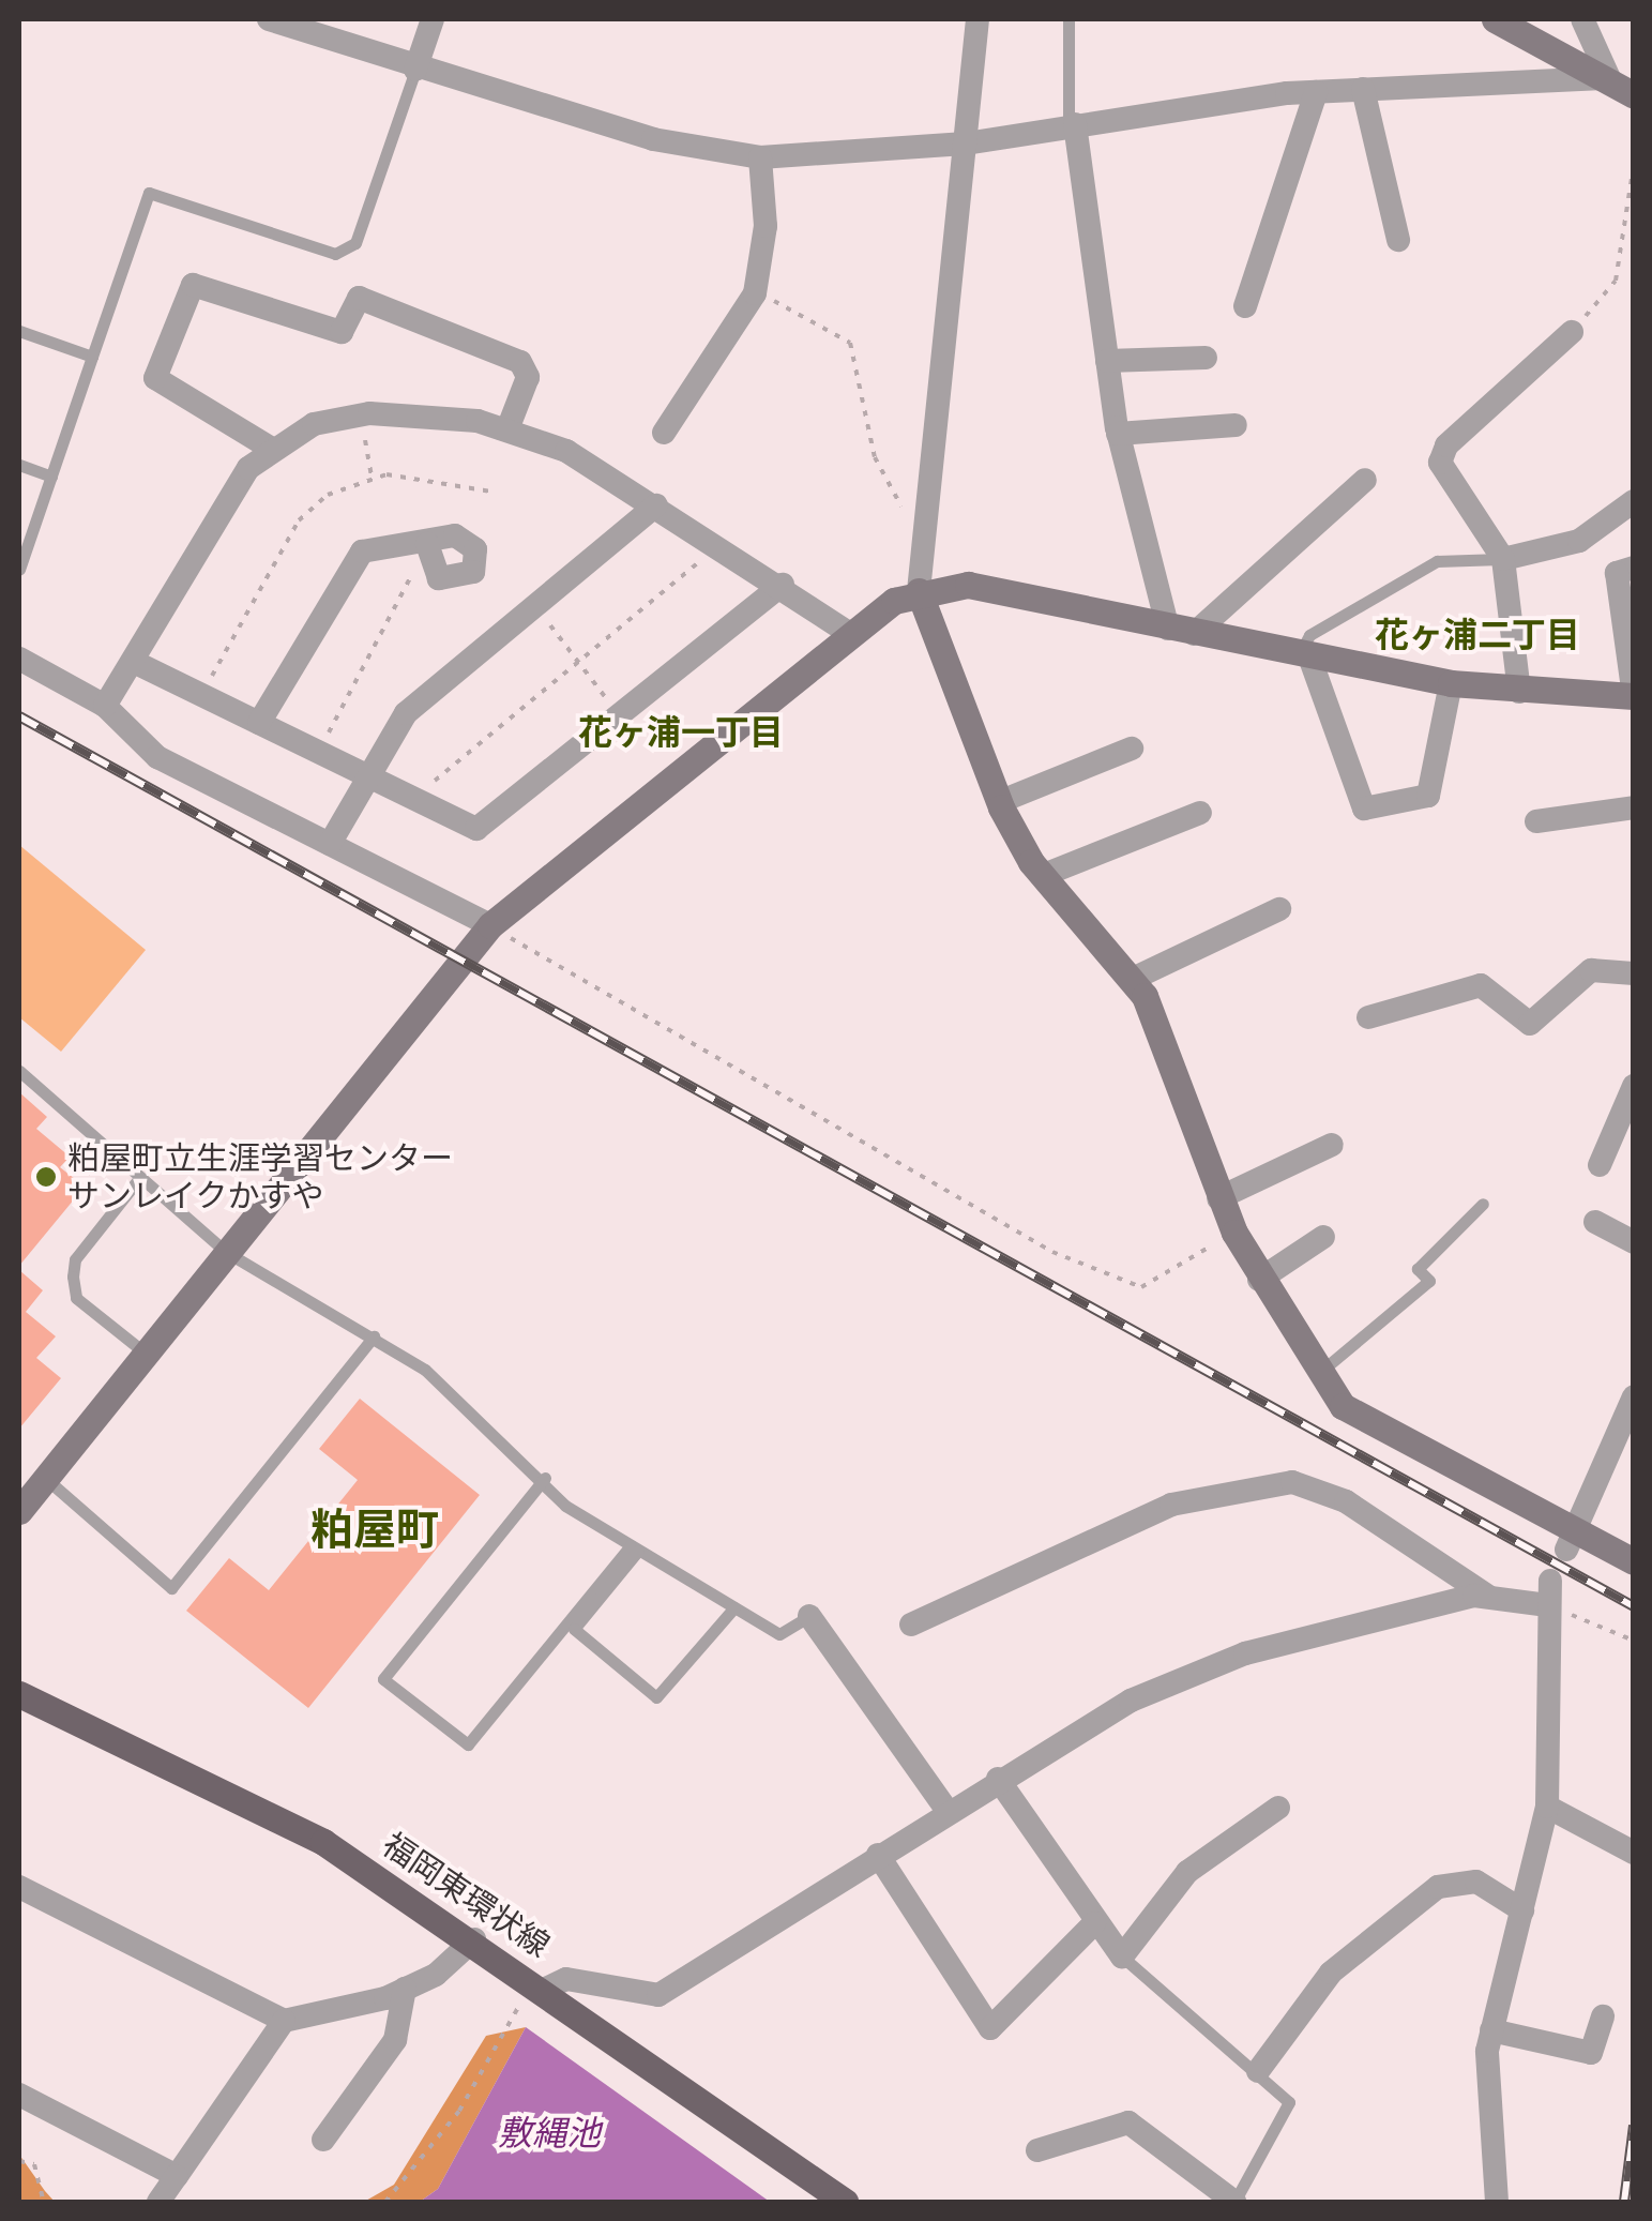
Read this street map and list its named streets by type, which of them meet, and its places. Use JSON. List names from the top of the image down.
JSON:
{
  "streets": {
    "main road": ["福岡東環状線"]
  },
  "districts": ["花ヶ浦二丁目", "花ヶ浦一丁目", "粕屋町"],
  "water": ["敷縄池"],
  "places": ["粕屋町立生涯学習センター サンレイクかすや"]
}
